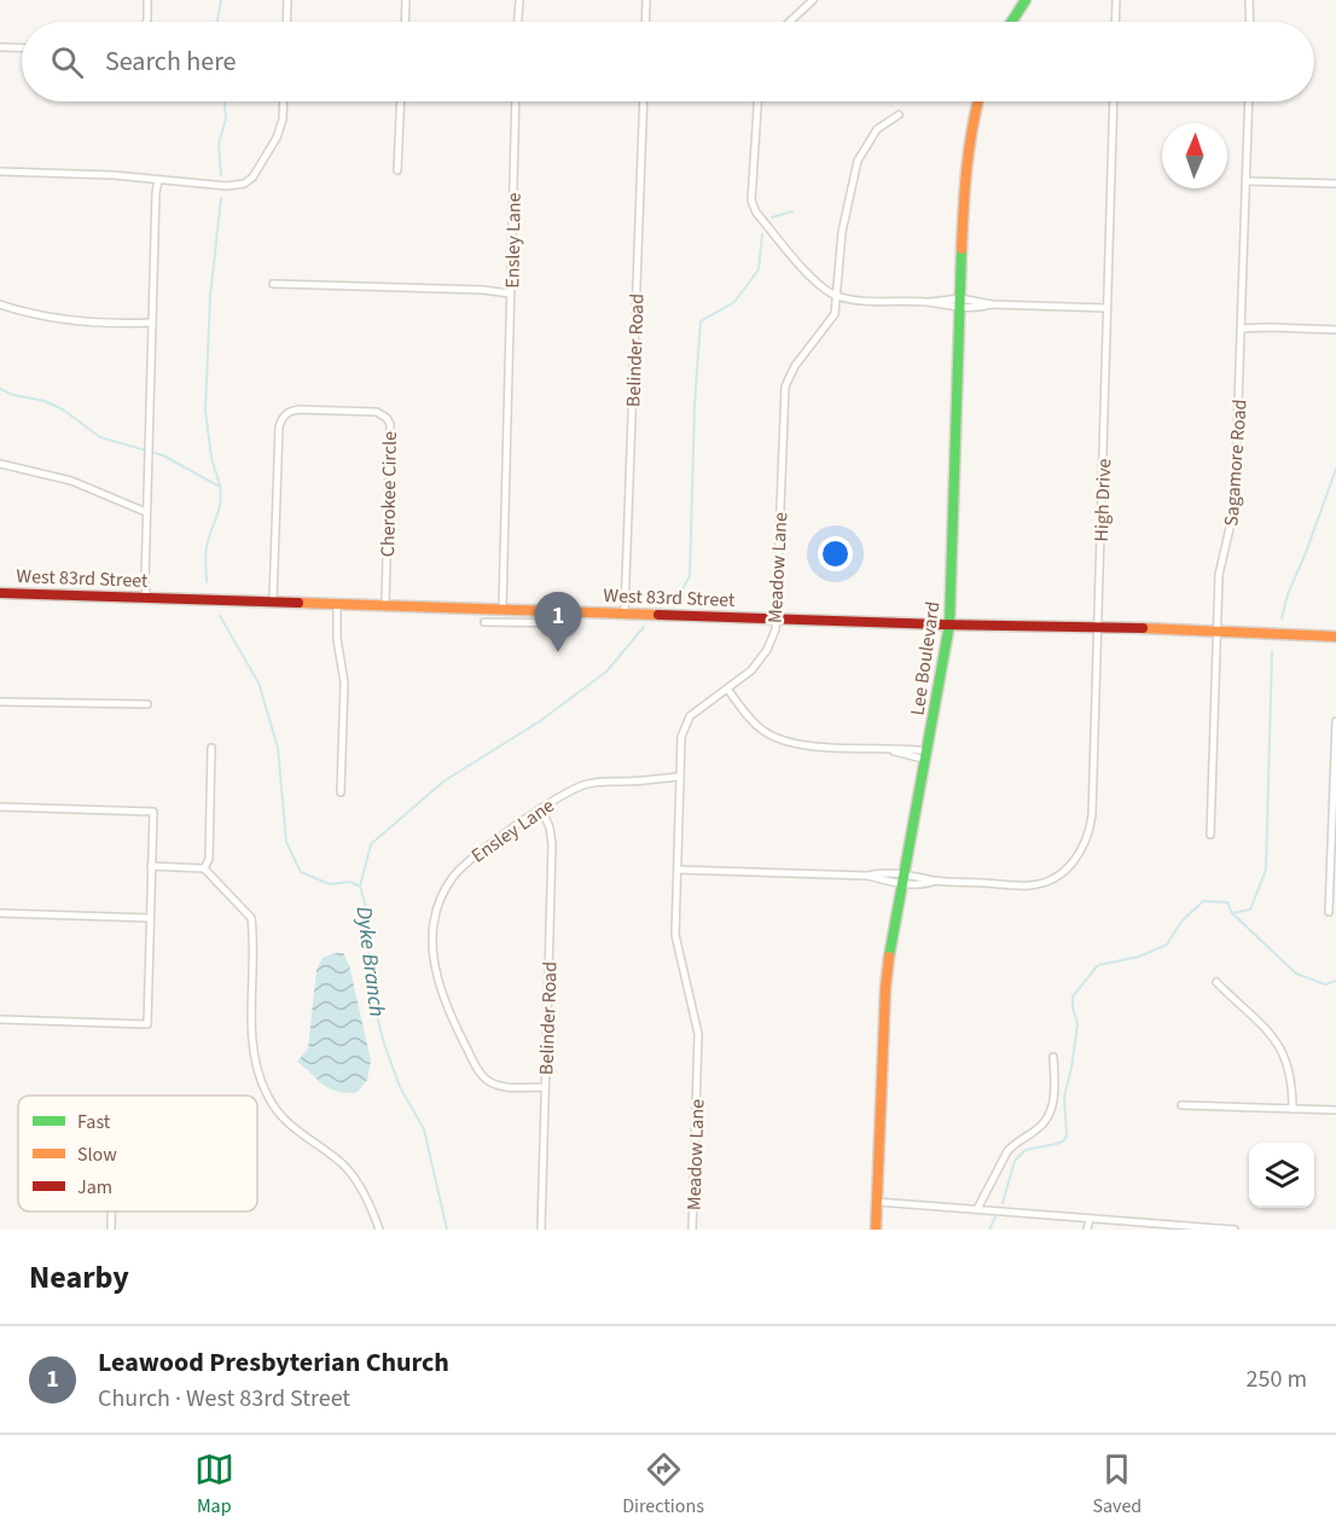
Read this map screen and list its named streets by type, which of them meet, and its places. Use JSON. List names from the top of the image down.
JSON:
{
  "streets": {
    "street": [
      "Ensley Lane",
      "Belinder Road",
      "Sagamore Road",
      "Cherokee Circle",
      "High Drive",
      "Meadow Lane",
      "West 83rd Street",
      "Lee Boulevard"
    ]
  },
  "crossings": [
    ["Ensley Lane", "Belinder Road"],
    ["Ensley Lane", "Meadow Lane"],
    ["Ensley Lane", "West 83rd Street"],
    ["Belinder Road", "West 83rd Street"],
    ["Sagamore Road", "West 83rd Street"],
    ["Cherokee Circle", "West 83rd Street"],
    ["High Drive", "West 83rd Street"],
    ["High Drive", "Lee Boulevard"],
    ["Meadow Lane", "West 83rd Street"],
    ["West 83rd Street", "Lee Boulevard"]
  ],
  "water": ["Dyke Branch"],
  "legend": ["Fast", "Slow", "Jam"],
  "north": "top",
  "page": {
    "search": "Search here",
    "pins": "1",
    "heading": "Nearby",
    "list": [
      {
        "mark": "1",
        "name": "Leawood Presbyterian Church",
        "note": "Church · West 83rd Street",
        "value": "250 m"
      }
    ],
    "nav": ["Map", "Directions", "Saved"]
  }
}
